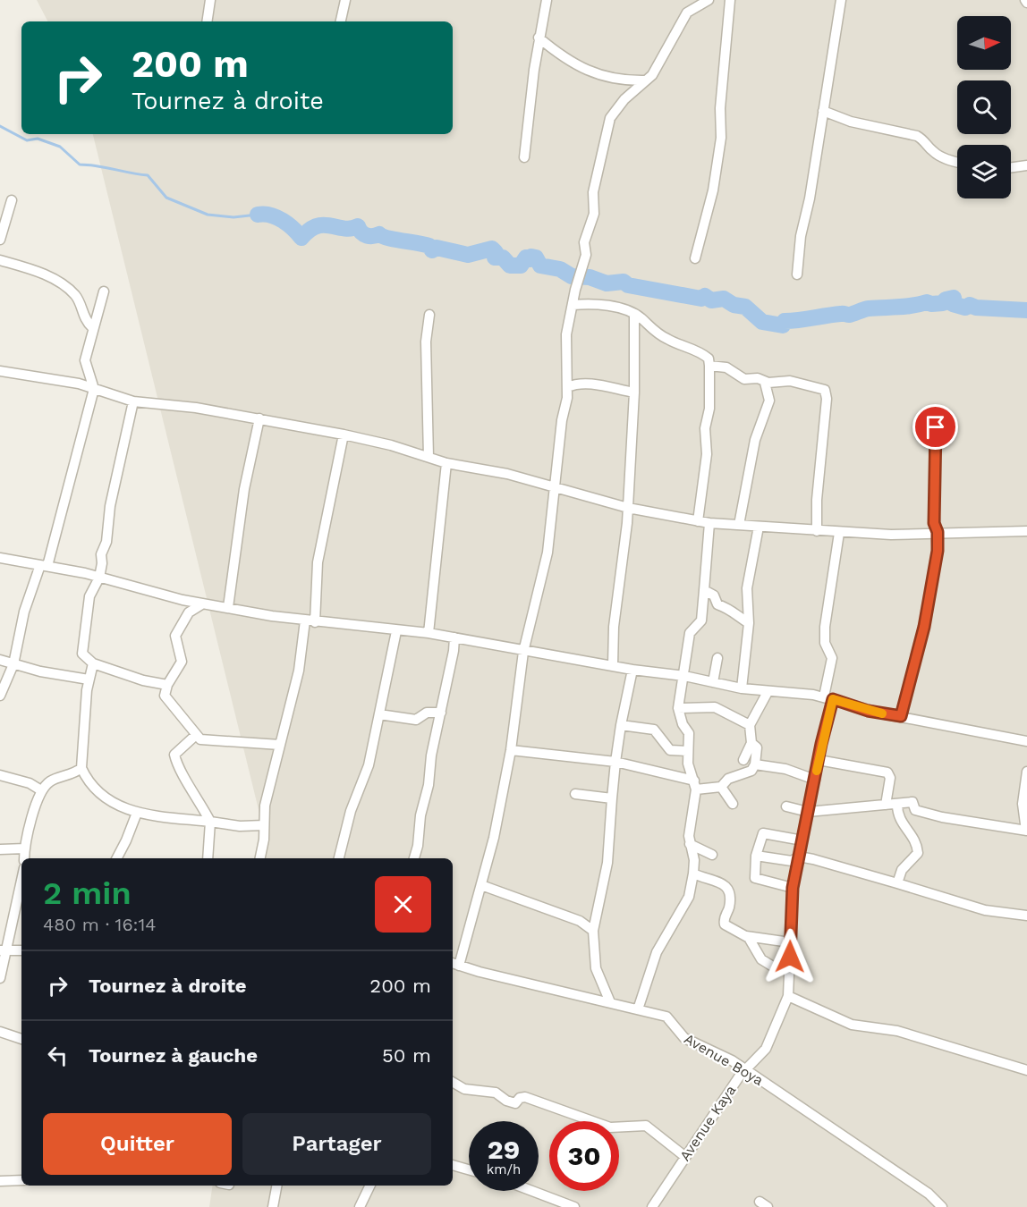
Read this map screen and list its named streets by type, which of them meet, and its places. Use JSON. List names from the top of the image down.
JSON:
{
  "streets": {
    "street": ["Avenue Boya", "Avenue Kaya"]
  },
  "crossings": [
    ["Avenue Boya", "Avenue Kaya"]
  ],
  "north": "right",
  "page": {
    "turn": ["200 m", "Tournez à droite"],
    "heading": ["2 min", "480 m · 16:14"],
    "list": [
      {
        "name": "Tournez à droite",
        "value": "200 m"
      },
      {
        "name": "Tournez à gauche",
        "value": "50 m"
      }
    ],
    "buttons": ["Quitter", "Partager"],
    "speed": "29 km/h",
    "limit": "30"
  }
}
